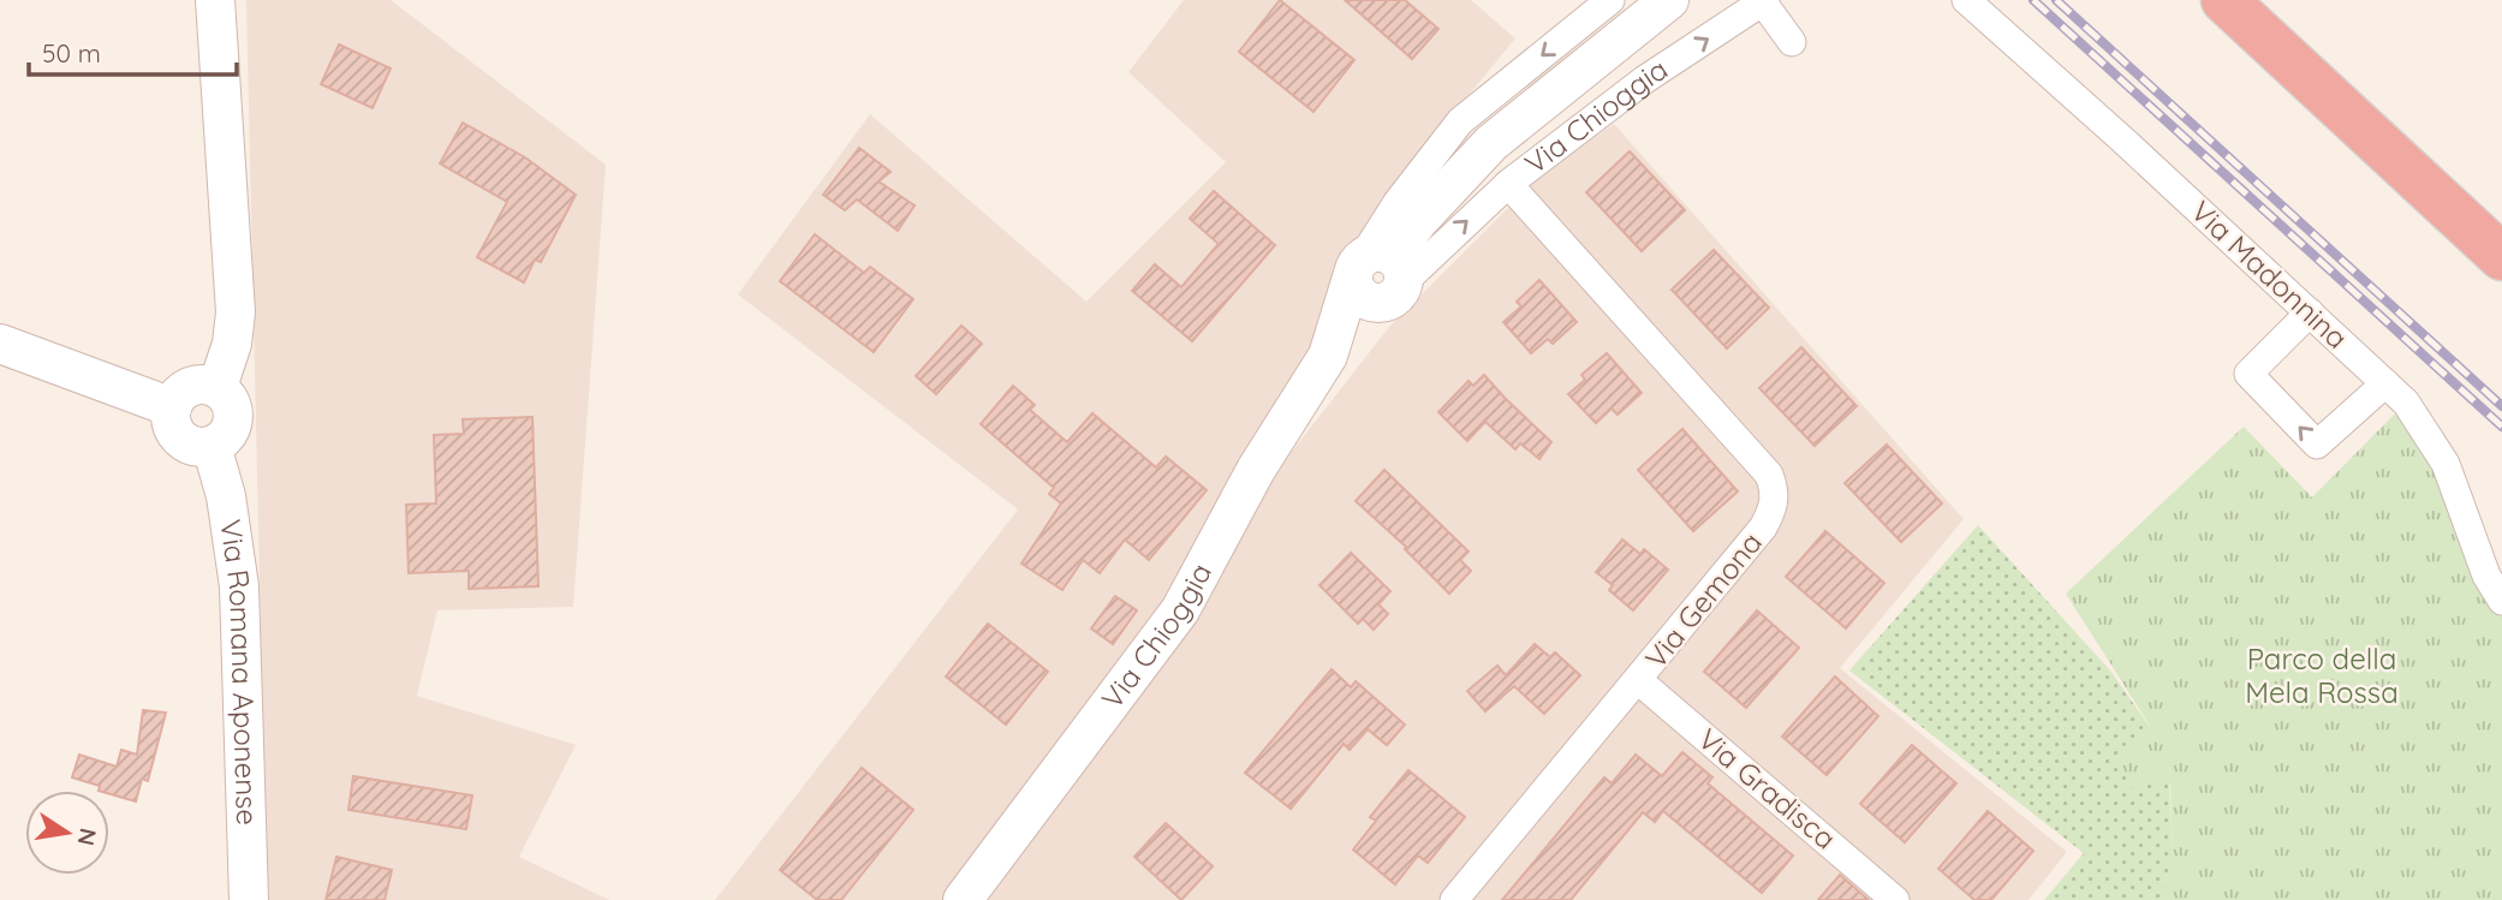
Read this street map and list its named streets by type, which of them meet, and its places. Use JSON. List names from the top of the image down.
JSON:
{
  "streets": {
    "street": [
      "Via Chioggia",
      "Via Madonnina",
      "Via Gemona",
      "Via Romana Aponense",
      "Via Gradisca"
    ]
  },
  "crossings": [
    ["Via Chioggia", "Via Gemona"],
    ["Via Gemona", "Via Gradisca"]
  ],
  "parks": ["Parco della Mela Rossa"],
  "scale_bar": "50 m",
  "north": "right"
}
